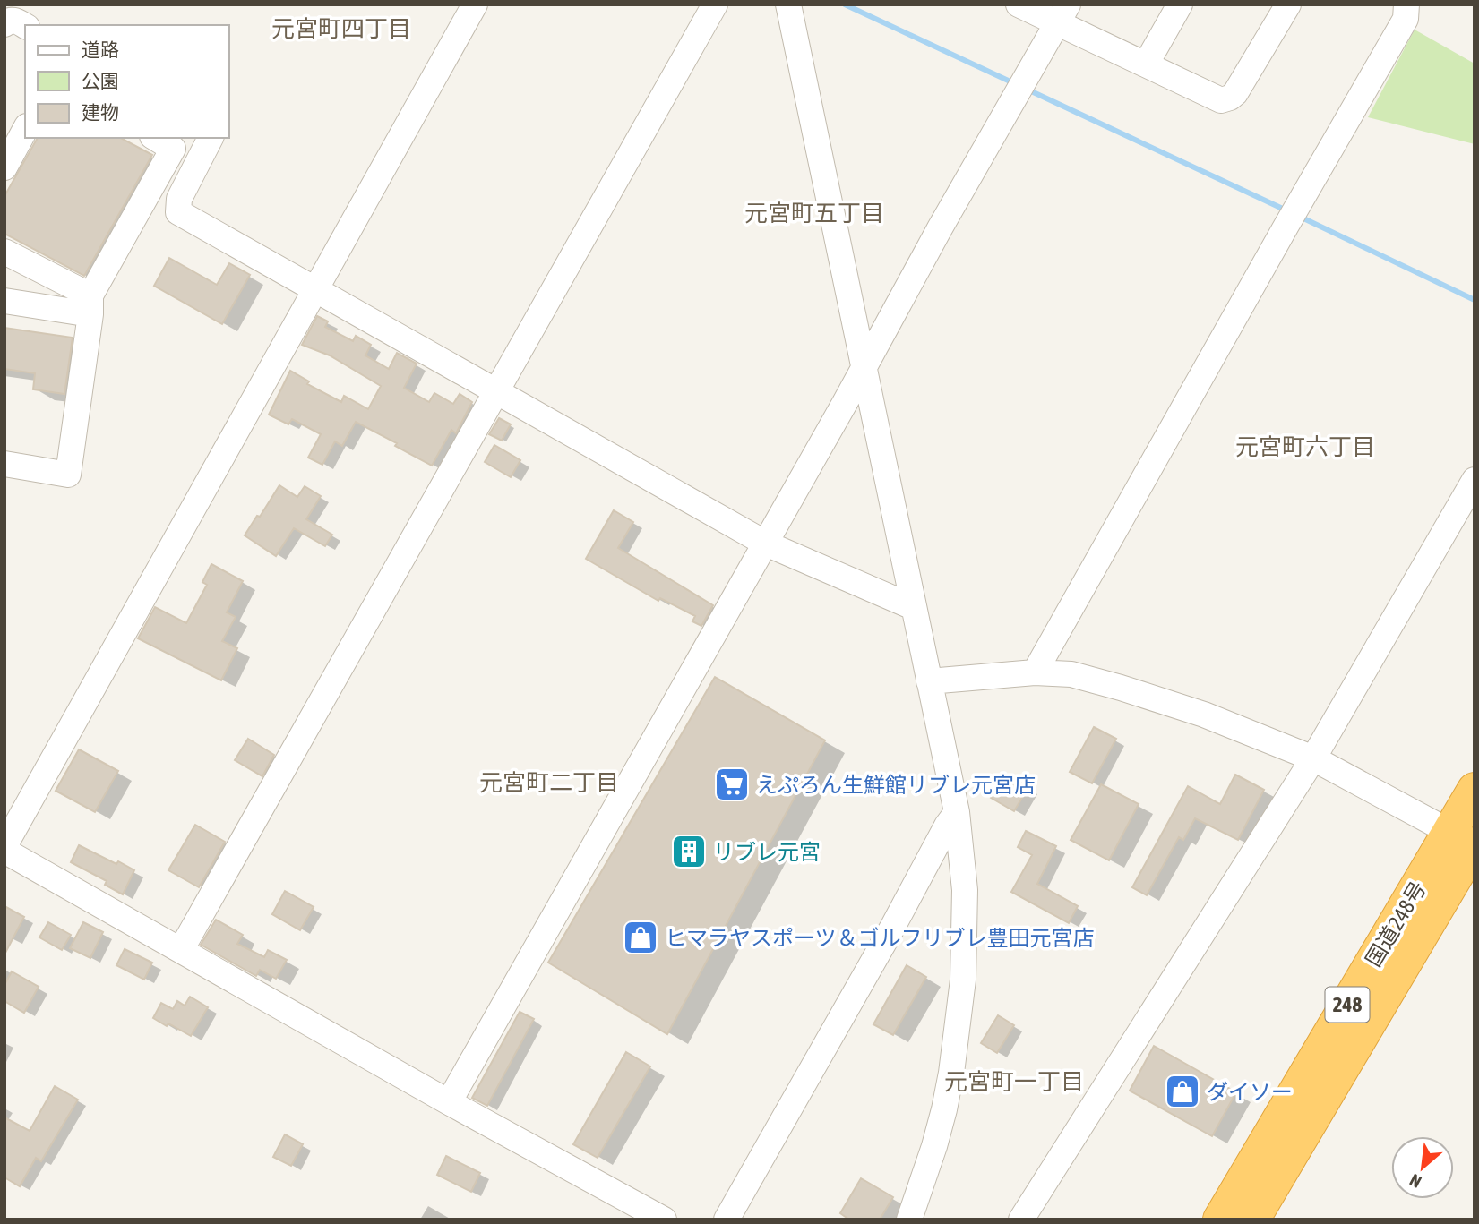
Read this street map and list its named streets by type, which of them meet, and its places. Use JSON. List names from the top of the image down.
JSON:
{
  "streets": {
    "highway": ["国道248号", "248"]
  },
  "districts": [
    "元宮町四丁目",
    "元宮町五丁目",
    "元宮町六丁目",
    "元宮町二丁目",
    "元宮町一丁目"
  ],
  "places": {
    "supermarket": ["えぷろん生鮮館リブレ元宮店"],
    "building": ["リブレ元宮"],
    "shop": ["ヒマラヤスポーツ＆ゴルフリブレ豊田元宮店", "ダイソー"]
  },
  "legend": ["道路", "公園", "建物"],
  "north": "bottom left"
}
